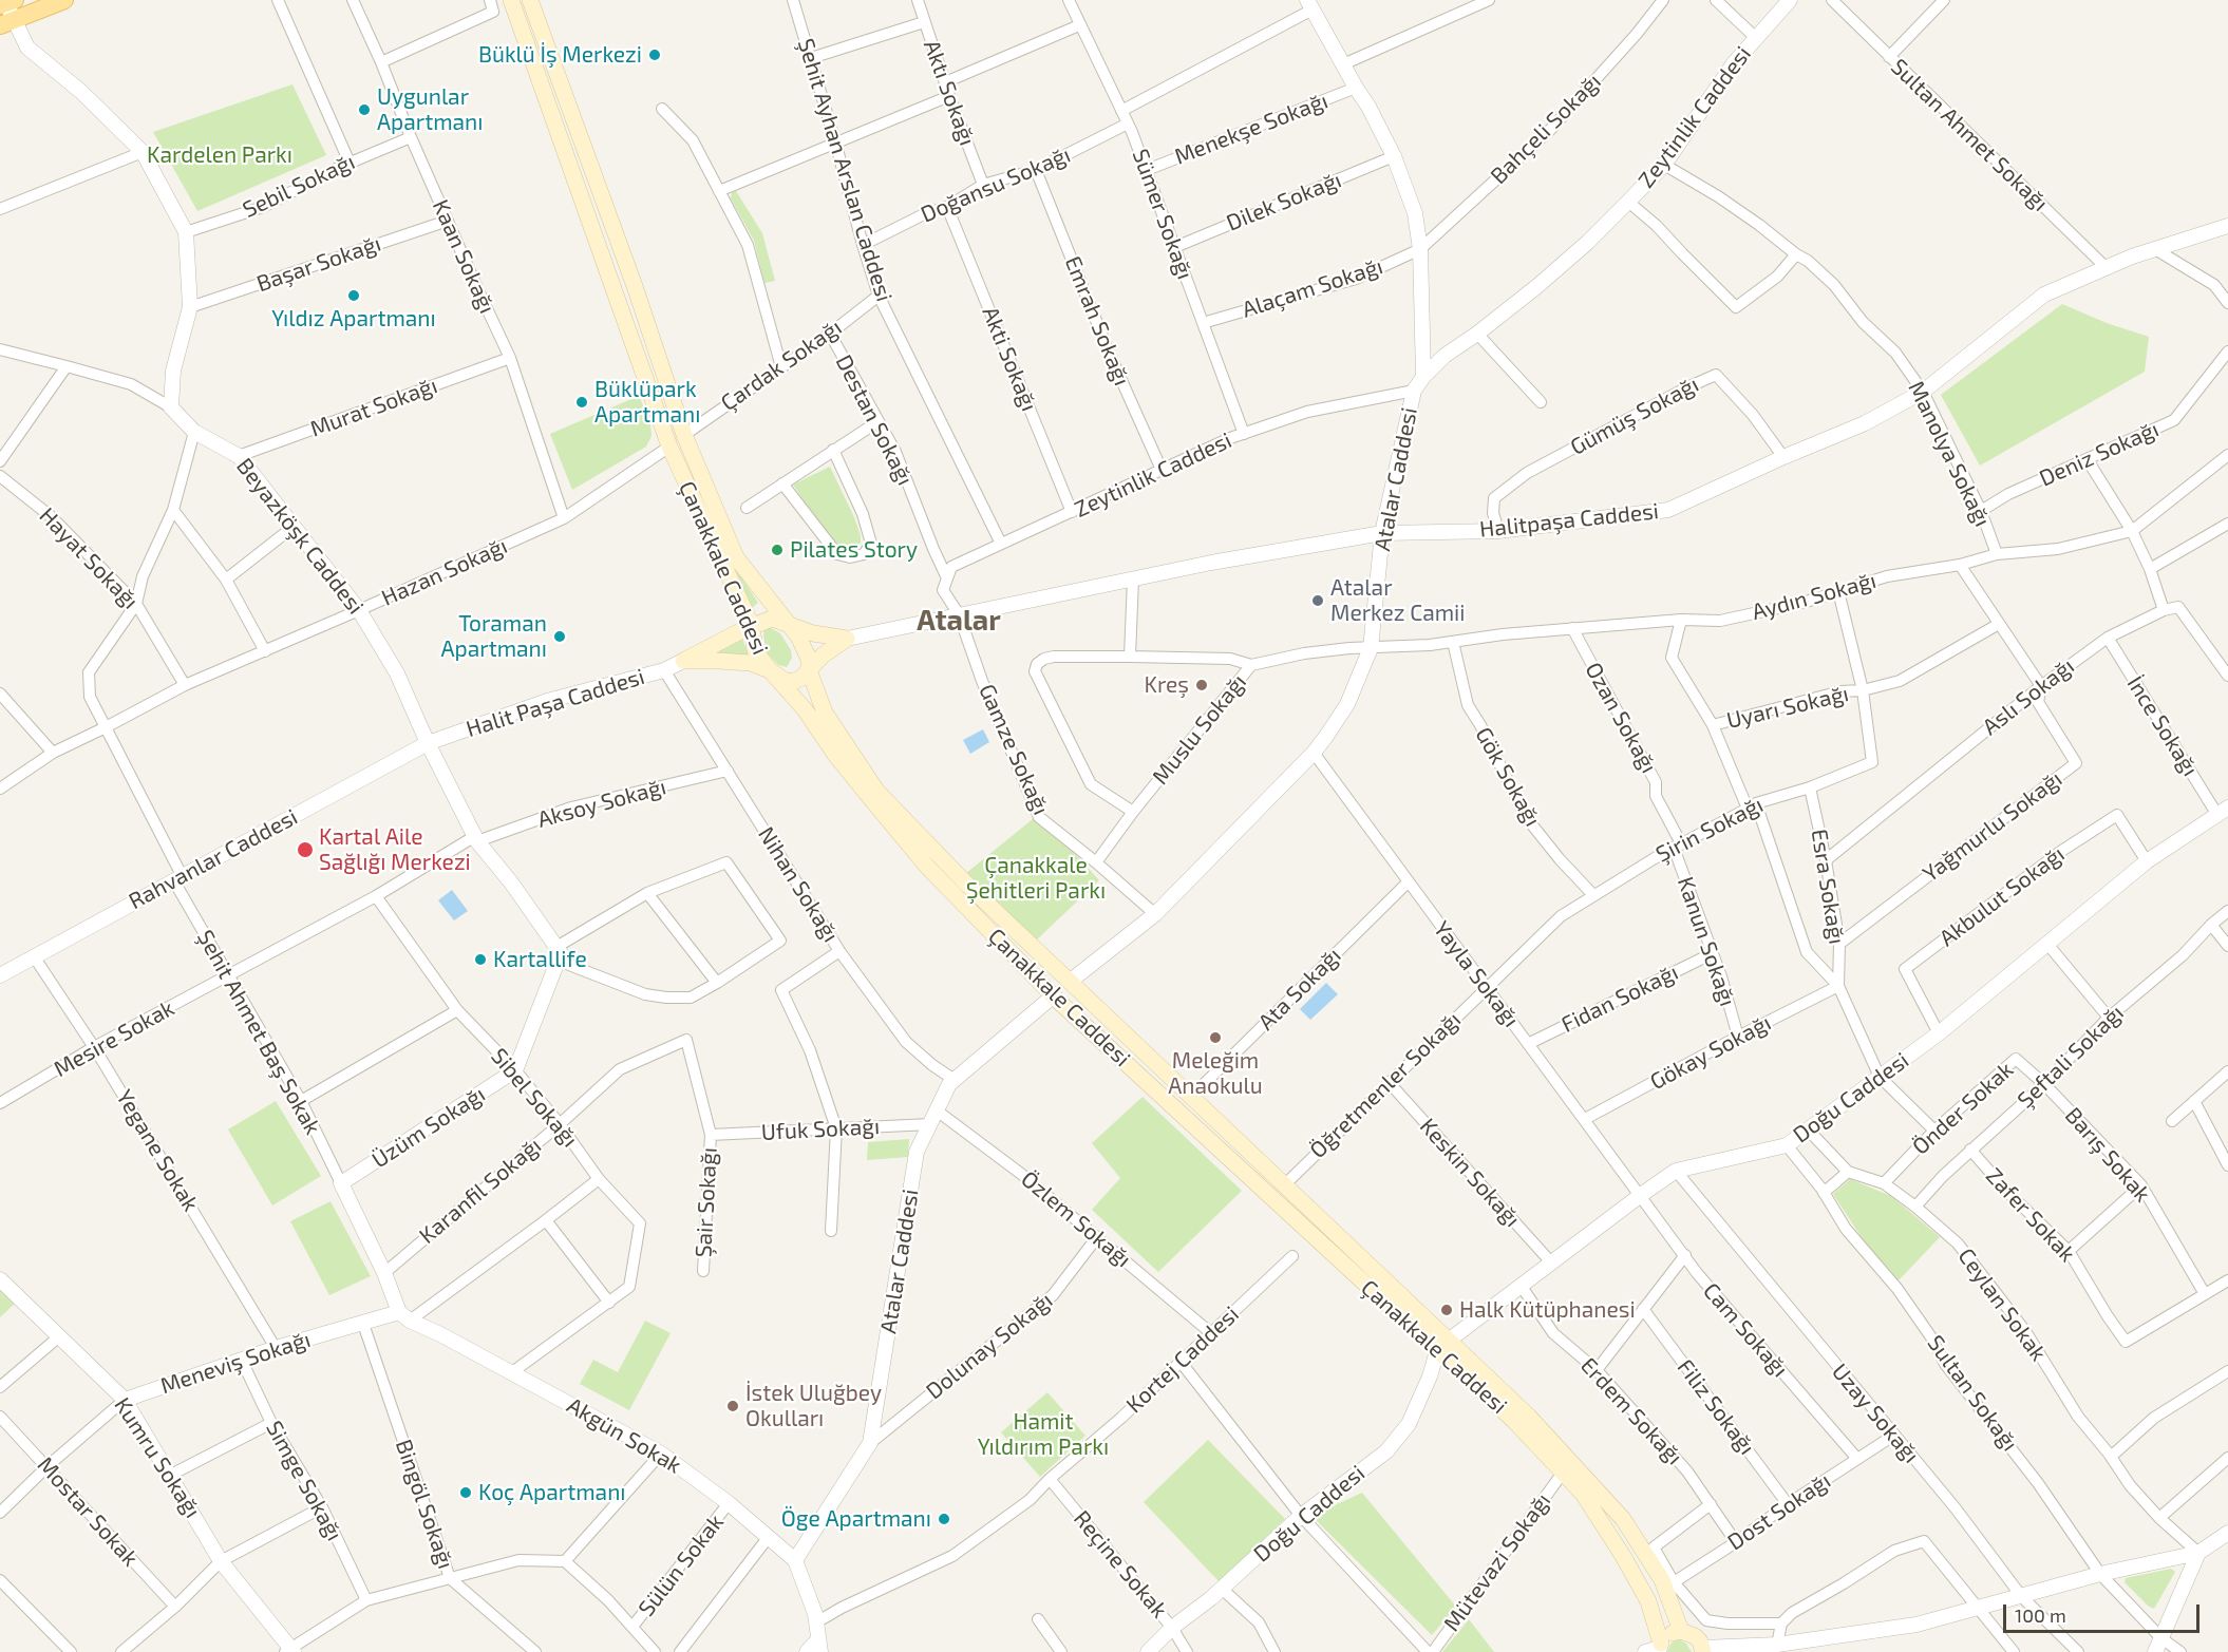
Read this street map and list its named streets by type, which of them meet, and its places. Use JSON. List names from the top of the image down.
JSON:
{
  "streets": {
    "main road": ["Çanakkale Caddesi"],
    "street": [
      "Aktı Sokağı",
      "Zeytinlik Caddesi",
      "Menekşe Sokağı",
      "Bahçeli Sokağı",
      "Sultan Ahmet Sokağı",
      "Şehit Ayhan Arslan Caddesi",
      "Doğansu Sokağı",
      "Sebil Sokağı",
      "Dilek Sokağı",
      "Sümer Sokağı",
      "Kaan Sokağı",
      "Başar Sokağı",
      "Alaçam Sokağı",
      "Emrah Sokağı",
      "Akti Sokağı",
      "Çardak Sokağı",
      "Murat Sokağı",
      "Gümüş Sokağı",
      "Destan Sokağı",
      "Manolya Sokağı",
      "Deniz Sokağı",
      "Atalar Caddesi",
      "Halitpaşa Caddesi",
      "Beyazköşk Caddesi",
      "Hayat Sokağı",
      "Hazan Sokağı",
      "Aydın Sokağı",
      "Aslı Sokağı",
      "Halit Paşa Caddesi",
      "Uyarı Sokağı",
      "Ozan Sokağı",
      "İnce Sokağı",
      "Muslu Sokağı",
      "Gamze Sokağı",
      "Gök Sokağı",
      "Aksoy Sokağı",
      "Yağmurlu Sokağı",
      "Şirin Sokağı",
      "Rahvanlar Caddesi",
      "Nihan Sokağı",
      "Esra Sokağı",
      "Akbulut Sokağı",
      "Kanun Sokağı",
      "Yayla Sokağı",
      "Ata Sokağı",
      "Fidan Sokağı",
      "Şehit Ahmet Baş Sokak",
      "Mesire Sokak",
      "Gökay Sokağı",
      "Şeftali Sokağı",
      "Öğretmenler Sokağı",
      "Sibel Sokağı",
      "Doğu Caddesi",
      "Önder Sokak",
      "Üzüm Sokağı",
      "Ufuk Sokağı",
      "Yegane Sokak",
      "Barış Sokak",
      "Keskin Sokağı",
      "Karanfil Sokağı",
      "Şair Sokağı",
      "Zafer Sokak",
      "Özlem Sokağı",
      "Ceylan Sokak",
      "Cam Sokağı",
      "Dolunay Sokağı",
      "Kortej Caddesi",
      "Meneviş Sokağı",
      "Sultan Sokağı",
      "Filiz Sokağı",
      "Erdem Sokağı",
      "Uzay Sokağı",
      "Akgün Sokak",
      "Kumru Sokağı",
      "Simge Sokağı",
      "Bingöl Sokağı",
      "Mostar Sokak",
      "Dost Sokağı",
      "Mütevazi Sokağı",
      "Reçine Sokak",
      "Sülün Sokak"
    ]
  },
  "crossings": [
    ["Aktı Sokağı", "Doğansu Sokağı"],
    ["Zeytinlik Caddesi", "Şehit Ayhan Arslan Caddesi"],
    ["Zeytinlik Caddesi", "Sümer Sokağı"],
    ["Zeytinlik Caddesi", "Emrah Sokağı"],
    ["Zeytinlik Caddesi", "Akti Sokağı"],
    ["Zeytinlik Caddesi", "Destan Sokağı"],
    ["Zeytinlik Caddesi", "Manolya Sokağı"],
    ["Zeytinlik Caddesi", "Atalar Caddesi"],
    ["Menekşe Sokağı", "Sümer Sokağı"],
    ["Menekşe Sokağı", "Atalar Caddesi"],
    ["Bahçeli Sokağı", "Alaçam Sokağı"],
    ["Bahçeli Sokağı", "Atalar Caddesi"],
    ["Sultan Ahmet Sokağı", "Halitpaşa Caddesi"],
    ["Şehit Ayhan Arslan Caddesi", "Doğansu Sokağı"],
    ["Şehit Ayhan Arslan Caddesi", "Çardak Sokağı"],
    ["Doğansu Sokağı", "Sümer Sokağı"],
    ["Doğansu Sokağı", "Emrah Sokağı"],
    ["Doğansu Sokağı", "Akti Sokağı"],
    ["Sebil Sokağı", "Kaan Sokağı"],
    ["Dilek Sokağı", "Sümer Sokağı"],
    ["Dilek Sokağı", "Atalar Caddesi"],
    ["Sümer Sokağı", "Alaçam Sokağı"],
    ["Kaan Sokağı", "Başar Sokağı"],
    ["Kaan Sokağı", "Murat Sokağı"],
    ["Kaan Sokağı", "Hazan Sokağı"],
    ["Alaçam Sokağı", "Atalar Caddesi"],
    ["Çardak Sokağı", "Destan Sokağı"],
    ["Çardak Sokağı", "Çanakkale Caddesi"],
    ["Murat Sokağı", "Beyazköşk Caddesi"],
    ["Gümüş Sokağı", "Halitpaşa Caddesi"],
    ["Manolya Sokağı", "Deniz Sokağı"],
    ["Manolya Sokağı", "Halitpaşa Caddesi"],
    ["Manolya Sokağı", "Aydın Sokağı"],
    ["Atalar Caddesi", "Halitpaşa Caddesi"],
    ["Atalar Caddesi", "Çanakkale Caddesi"],
    ["Atalar Caddesi", "Aydın Sokağı"],
    ["Atalar Caddesi", "Gamze Sokağı"],
    ["Atalar Caddesi", "Nihan Sokağı"],
    ["Atalar Caddesi", "Yayla Sokağı"],
    ["Atalar Caddesi", "Ufuk Sokağı"],
    ["Atalar Caddesi", "Özlem Sokağı"],
    ["Atalar Caddesi", "Dolunay Sokağı"],
    ["Atalar Caddesi", "Akgün Sokak"],
    ["Halitpaşa Caddesi", "Gamze Sokağı"],
    ["Beyazköşk Caddesi", "Hazan Sokağı"],
    ["Beyazköşk Caddesi", "Halit Paşa Caddesi"],
    ["Beyazköşk Caddesi", "Aksoy Sokağı"],
    ["Beyazköşk Caddesi", "Rahvanlar Caddesi"],
    ["Beyazköşk Caddesi", "Şehit Ahmet Baş Sokak"],
    ["Hayat Sokağı", "Hazan Sokağı"],
    ["Hayat Sokağı", "Şehit Ahmet Baş Sokak"],
    ["Çanakkale Caddesi", "Hazan Sokağı"],
    ["Çanakkale Caddesi", "Ata Sokağı"],
    ["Çanakkale Caddesi", "Öğretmenler Sokağı"],
    ["Çanakkale Caddesi", "Doğu Caddesi"],
    ["Çanakkale Caddesi", "Dost Sokağı"],
    ["Çanakkale Caddesi", "Mütevazi Sokağı"],
    ["Hazan Sokağı", "Şehit Ahmet Baş Sokak"],
    ["Aydın Sokağı", "Ozan Sokağı"],
    ["Aydın Sokağı", "Muslu Sokağı"],
    ["Aydın Sokağı", "Gök Sokağı"],
    ["Aydın Sokağı", "Şirin Sokağı"],
    ["Aslı Sokağı", "İnce Sokağı"],
    ["Aslı Sokağı", "Yağmurlu Sokağı"],
    ["Aslı Sokağı", "Esra Sokağı"],
    ["Halit Paşa Caddesi", "Rahvanlar Caddesi"],
    ["Halit Paşa Caddesi", "Nihan Sokağı"],
    ["Uyarı Sokağı", "Şirin Sokağı"],
    ["Ozan Sokağı", "Şirin Sokağı"],
    ["Ozan Sokağı", "Kanun Sokağı"],
    ["İnce Sokağı", "Doğu Caddesi"],
    ["Muslu Sokağı", "Gamze Sokağı"],
    ["Gök Sokağı", "Şirin Sokağı"],
    ["Aksoy Sokağı", "Nihan Sokağı"],
    ["Yağmurlu Sokağı", "Esra Sokağı"],
    ["Şirin Sokağı", "Esra Sokağı"],
    ["Şirin Sokağı", "Kanun Sokağı"],
    ["Şirin Sokağı", "Yayla Sokağı"],
    ["Şirin Sokağı", "Öğretmenler Sokağı"],
    ["Rahvanlar Caddesi", "Şehit Ahmet Baş Sokak"],
    ["Rahvanlar Caddesi", "Yegane Sokak"],
    ["Esra Sokağı", "Gökay Sokağı"],
    ["Akbulut Sokağı", "Doğu Caddesi"],
    ["Kanun Sokağı", "Fidan Sokağı"],
    ["Kanun Sokağı", "Gökay Sokağı"],
    ["Yayla Sokağı", "Ata Sokağı"],
    ["Yayla Sokağı", "Fidan Sokağı"],
    ["Yayla Sokağı", "Gökay Sokağı"],
    ["Yayla Sokağı", "Öğretmenler Sokağı"],
    ["Yayla Sokağı", "Doğu Caddesi"],
    ["Yayla Sokağı", "Cam Sokağı"],
    ["Şehit Ahmet Baş Sokak", "Mesire Sokak"],
    ["Şehit Ahmet Baş Sokak", "Üzüm Sokağı"],
    ["Mesire Sokak", "Sibel Sokağı"],
    ["Mesire Sokak", "Yegane Sokak"],
    ["Şeftali Sokağı", "Önder Sokak"],
    ["Şeftali Sokağı", "Barış Sokak"],
    ["Şeftali Sokağı", "Zafer Sokak"],
    ["Şeftali Sokağı", "Ceylan Sokak"],
    ["Öğretmenler Sokağı", "Keskin Sokağı"],
    ["Sibel Sokağı", "Üzüm Sokağı"],
    ["Sibel Sokağı", "Karanfil Sokağı"],
    ["Sibel Sokağı", "Meneviş Sokağı"],
    ["Sibel Sokağı", "Akgün Sokak"],
    ["Doğu Caddesi", "Keskin Sokağı"],
    ["Doğu Caddesi", "Ceylan Sokak"],
    ["Doğu Caddesi", "Cam Sokağı"],
    ["Doğu Caddesi", "Sultan Sokağı"],
    ["Doğu Caddesi", "Erdem Sokağı"],
    ["Doğu Caddesi", "Uzay Sokağı"],
    ["Doğu Caddesi", "Reçine Sokak"],
    ["Önder Sokak", "Barış Sokak"],
    ["Önder Sokak", "Ceylan Sokak"],
    ["Ufuk Sokağı", "Karanfil Sokağı"],
    ["Ufuk Sokağı", "Şair Sokağı"],
    ["Ufuk Sokağı", "Özlem Sokağı"],
    ["Yegane Sokak", "Meneviş Sokağı"],
    ["Barış Sokak", "Zafer Sokak"],
    ["Karanfil Sokağı", "Şair Sokağı"],
    ["Özlem Sokağı", "Dolunay Sokağı"],
    ["Özlem Sokağı", "Kortej Caddesi"],
    ["Cam Sokağı", "Dost Sokağı"],
    ["Kortej Caddesi", "Reçine Sokak"],
    ["Meneviş Sokağı", "Akgün Sokak"],
    ["Meneviş Sokağı", "Kumru Sokağı"],
    ["Meneviş Sokağı", "Simge Sokağı"],
    ["Meneviş Sokağı", "Bingöl Sokağı"],
    ["Meneviş Sokağı", "Mostar Sokak"],
    ["Filiz Sokağı", "Dost Sokağı"],
    ["Erdem Sokağı", "Dost Sokağı"],
    ["Uzay Sokağı", "Dost Sokağı"],
    ["Akgün Sokak", "Sülün Sokak"]
  ],
  "districts": ["Atalar"],
  "parks": ["Kardelen Parkı", "Çanakkale Şehitleri Parkı", "Hamit Yıldırım Parkı"],
  "places": [
    "Büklü İş Merkezi",
    "Uygunlar Apartmanı",
    "Yıldız Apartmanı",
    "Büklüpark Apartmanı",
    "Pilates Story",
    "Atalar Merkez Camii",
    "Toraman Apartmanı",
    "Kreş",
    "Kartal Aile Sağlığı Merkezi",
    "Kartallife",
    "Meleğim Anaokulu",
    "Halk Kütüphanesi",
    "İstek Uluğbey Okulları",
    "Koç Apartmanı",
    "Öge Apartmanı"
  ],
  "scale_bar": "100 m"
}
